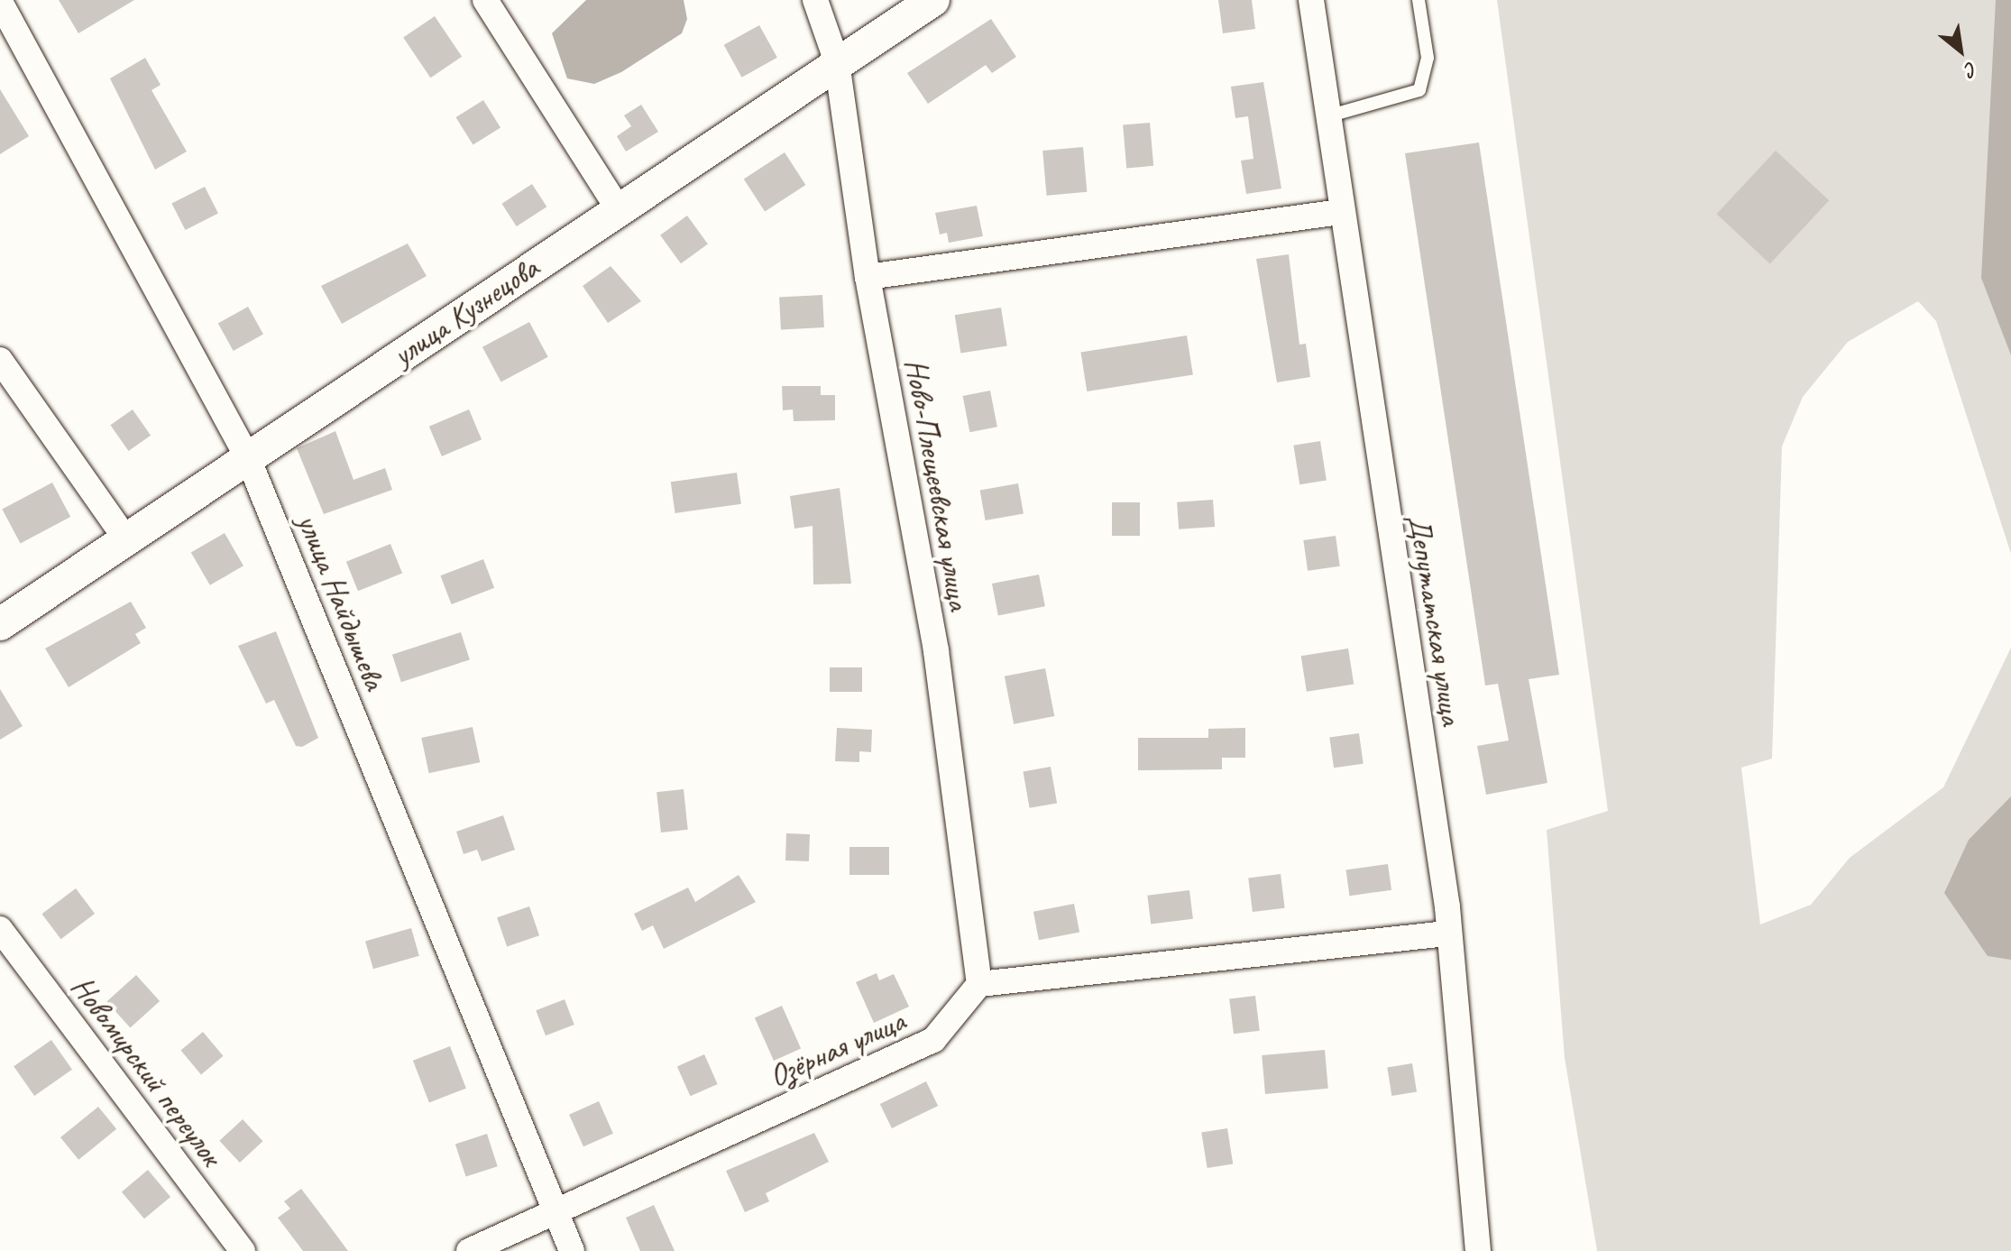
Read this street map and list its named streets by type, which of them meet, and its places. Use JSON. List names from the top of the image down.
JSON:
{
  "streets": {
    "street": [
      "улица Кузнецова",
      "Ново-Плещеевская улица",
      "улица Найдышева",
      "Депутатская улица",
      "Озёрная улица",
      "Новомирский переулок"
    ]
  },
  "crossings": [
    ["улица Кузнецова", "Ново-Плещеевская улица"],
    ["улица Кузнецова", "улица Найдышева"],
    ["Ново-Плещеевская улица", "Озёрная улица"],
    ["улица Найдышева", "Озёрная улица"]
  ],
  "north": "bottom right"
}
